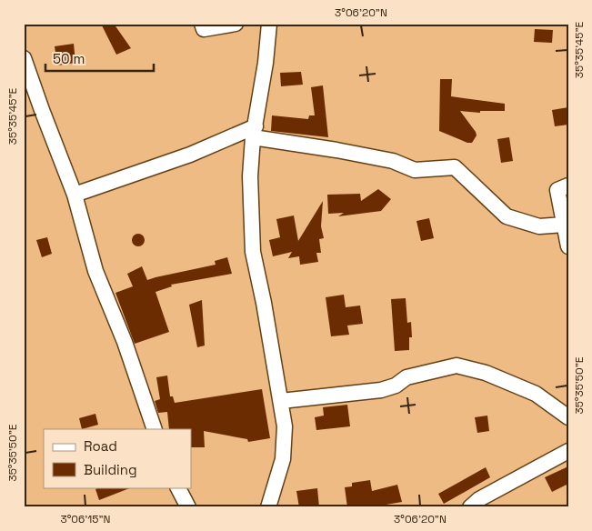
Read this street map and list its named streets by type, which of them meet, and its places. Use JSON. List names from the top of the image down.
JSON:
{
  "legend": ["Road", "Building"],
  "scale_bar": "50 m",
  "coordinates": [
    "3°06'20\"N",
    "35°35'45\"E",
    "35°35'50\"E",
    "3°06'15\"N"
  ]
}
